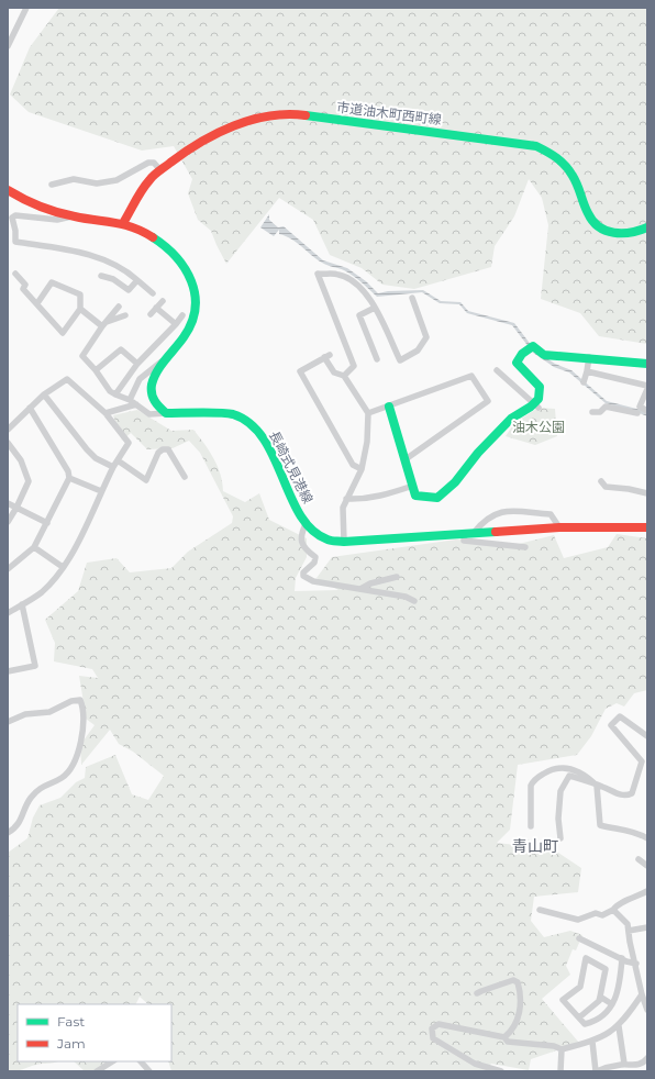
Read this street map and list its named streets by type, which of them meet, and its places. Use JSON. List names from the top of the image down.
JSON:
{
  "streets": {
    "street": ["市道油木町西町線", "長崎式見港線"]
  },
  "districts": ["青山町"],
  "parks": ["油木公園"],
  "legend": ["Fast", "Jam"]
}
